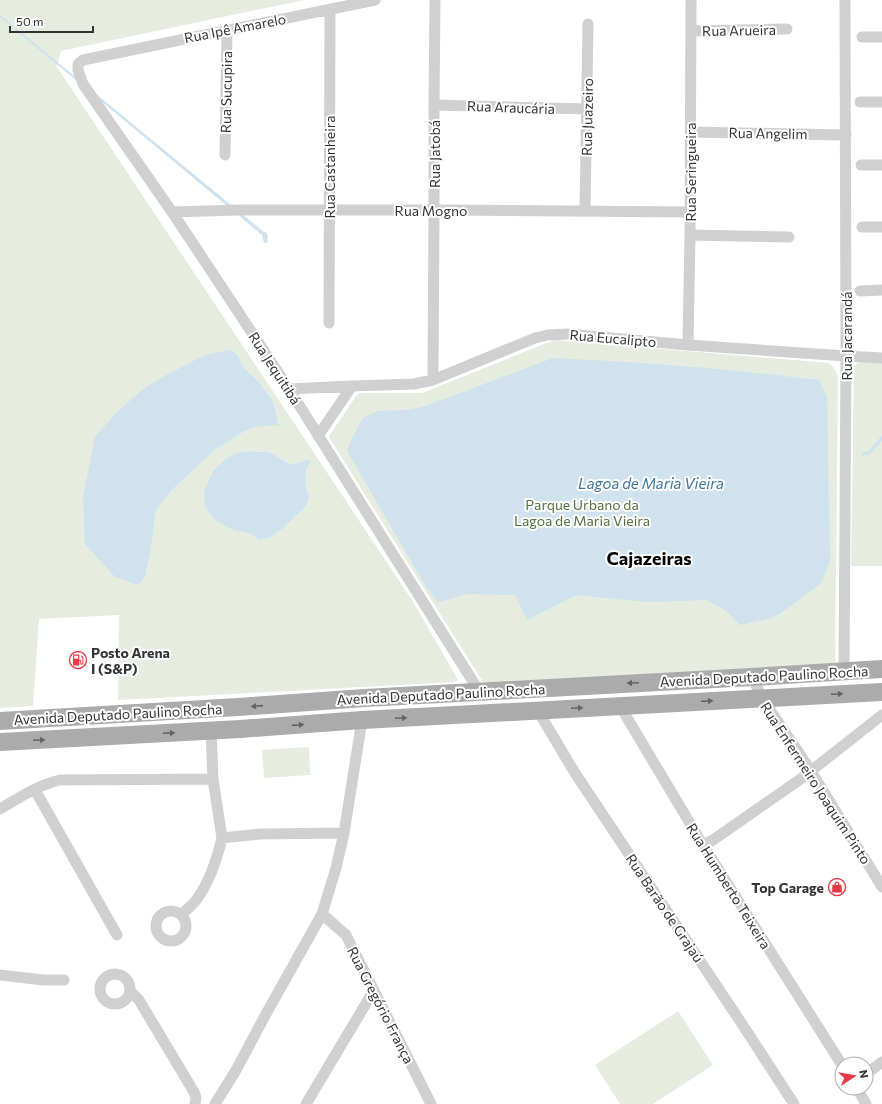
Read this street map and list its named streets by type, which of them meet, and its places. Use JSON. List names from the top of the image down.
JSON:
{
  "streets": {
    "main road": ["Avenida Deputado Paulino Rocha"],
    "street": [
      "Rua Ipê Amarelo",
      "Rua Arueira",
      "Rua Sucupira",
      "Rua Araucária",
      "Rua Juazeiro",
      "Rua Angelim",
      "Rua Jatobá",
      "Rua Castanheira",
      "Rua Seringueira",
      "Rua Mogno",
      "Rua Jacarandá",
      "Rua Eucalipto",
      "Rua Jequitibá",
      "Rua Enfermeiro Joaquim Pinto",
      "Rua Humberto Teixeira",
      "Rua Barão de Grajaú",
      "Rua Gregório França"
    ]
  },
  "crossings": [
    ["Rua Ipê Amarelo", "Rua Sucupira"],
    ["Rua Ipê Amarelo", "Rua Castanheira"],
    ["Rua Ipê Amarelo", "Rua Jequitibá"],
    ["Rua Arueira", "Rua Seringueira"],
    ["Rua Araucária", "Rua Juazeiro"],
    ["Rua Araucária", "Rua Jatobá"],
    ["Rua Juazeiro", "Rua Mogno"],
    ["Rua Angelim", "Rua Seringueira"],
    ["Rua Angelim", "Rua Jacarandá"],
    ["Rua Jatobá", "Rua Mogno"],
    ["Rua Jatobá", "Rua Eucalipto"],
    ["Rua Castanheira", "Rua Mogno"],
    ["Rua Seringueira", "Rua Mogno"],
    ["Rua Seringueira", "Rua Eucalipto"],
    ["Rua Mogno", "Rua Jequitibá"],
    ["Rua Jacarandá", "Rua Eucalipto"],
    ["Rua Jacarandá", "Avenida Deputado Paulino Rocha"],
    ["Rua Eucalipto", "Rua Jequitibá"],
    ["Rua Jequitibá", "Avenida Deputado Paulino Rocha"],
    ["Avenida Deputado Paulino Rocha", "Rua Enfermeiro Joaquim Pinto"],
    ["Avenida Deputado Paulino Rocha", "Rua Humberto Teixeira"],
    ["Avenida Deputado Paulino Rocha", "Rua Barão de Grajaú"]
  ],
  "districts": ["Cajazeiras"],
  "water": ["Lagoa de Maria Vieira"],
  "parks": ["Parque Urbano da Lagoa de Maria Vieira"],
  "places": {
    "fuel station": ["Posto Arena I (S&P)"],
    "shop": ["Top Garage"]
  },
  "scale_bar": "50 m",
  "north": "right"
}
